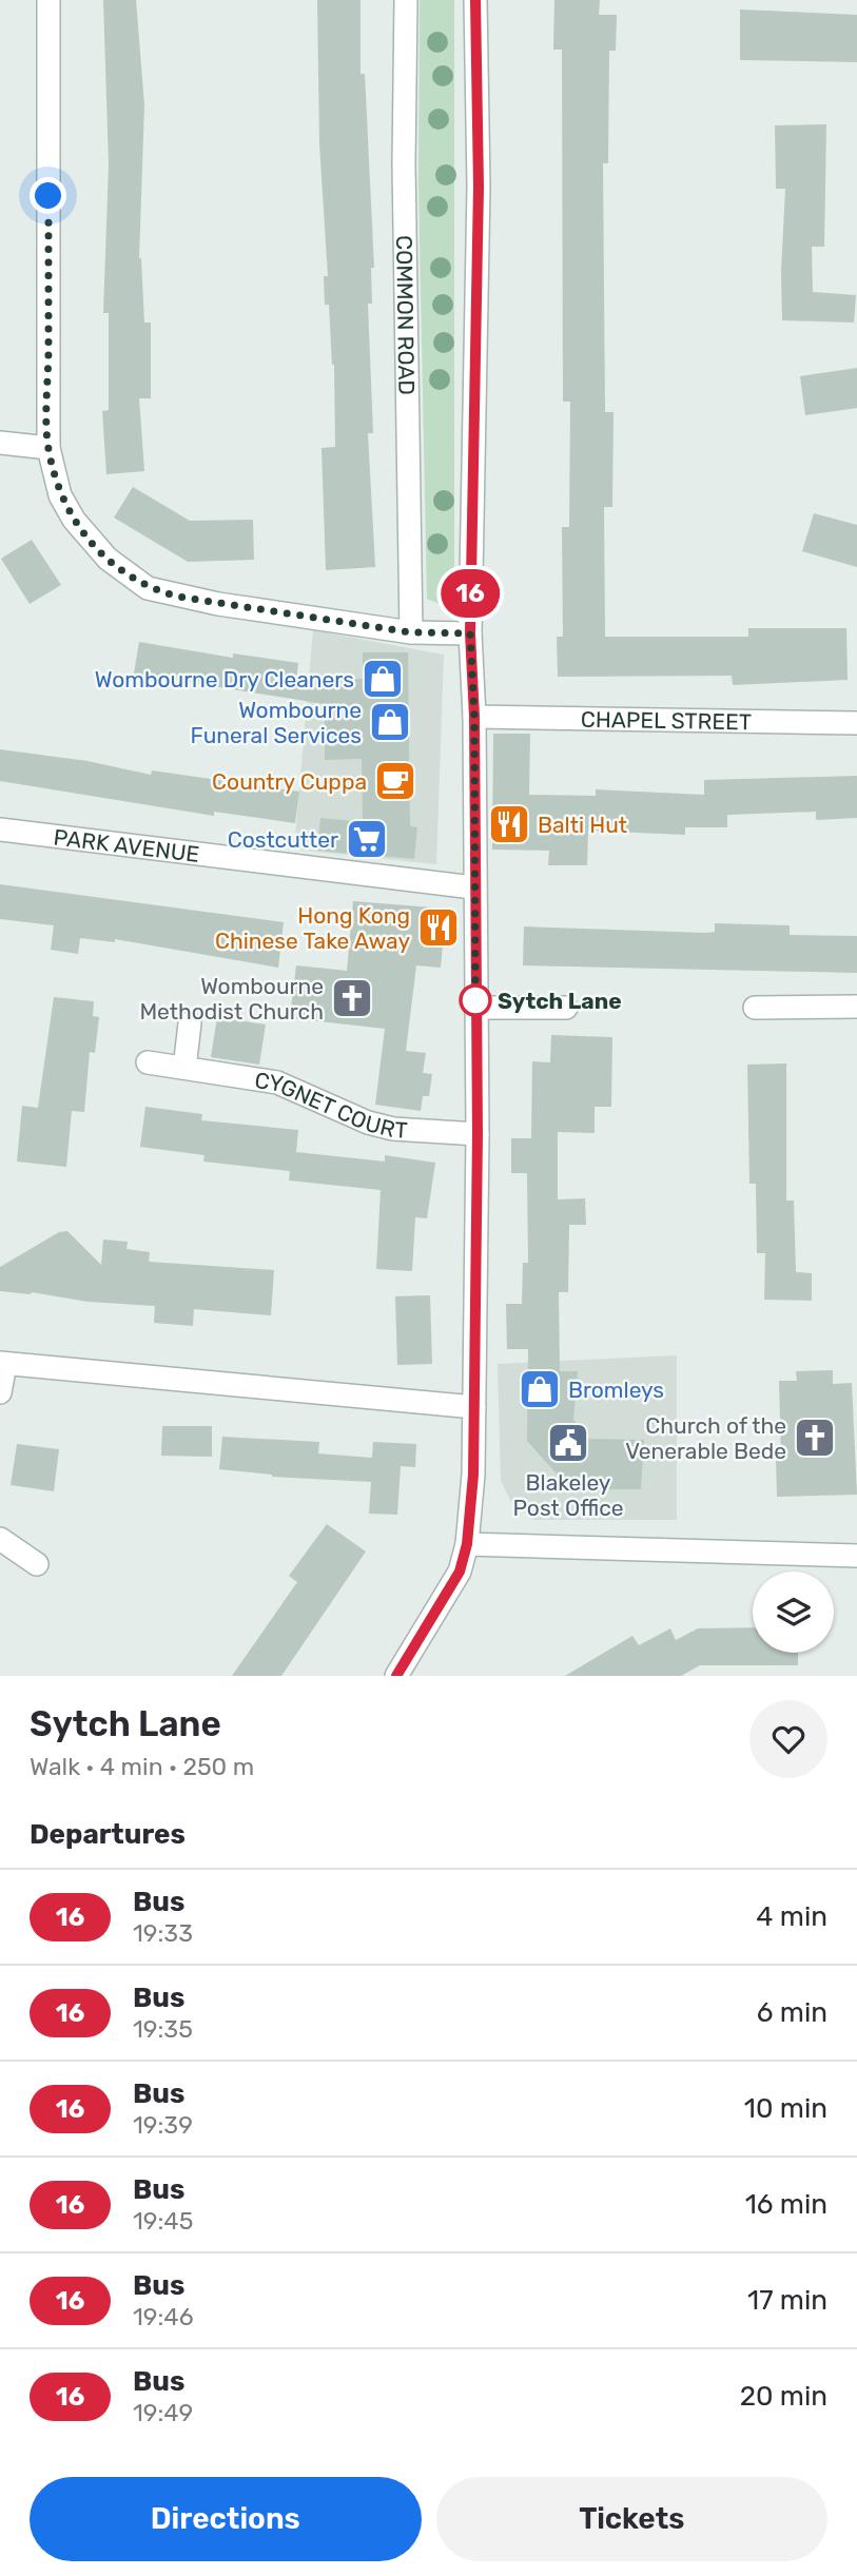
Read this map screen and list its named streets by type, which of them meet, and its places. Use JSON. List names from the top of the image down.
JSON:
{
  "streets": {
    "street": [
      "COMMON ROAD",
      "CHAPEL STREET",
      "PARK AVENUE",
      "CYGNET COURT"
    ]
  },
  "places": {
    "shop": ["Wombourne Dry Cleaners", "Wombourne Funeral Services", "Bromleys"],
    "cafe": ["Country Cuppa"],
    "restaurant": ["Balti Hut", "Hong Kong Chinese Take Away"],
    "supermarket": ["Costcutter"],
    "church": ["Wombourne Methodist Church", "Church of the Venerable Bede"],
    "other": ["Sytch Lane"],
    "public building": ["Blakeley Post Office"]
  },
  "lines": ["bus line 16"],
  "page": {
    "on_map": "16",
    "heading": [
      ["Sytch Lane", "Walk · 4 min · 250 m"],
      "Departures"
    ],
    "list": [
      {
        "mark": "16",
        "name": "Bus",
        "note": "19:33",
        "value": "4 min"
      },
      {
        "mark": "16",
        "name": "Bus",
        "note": "19:35",
        "value": "6 min"
      },
      {
        "mark": "16",
        "name": "Bus",
        "note": "19:39",
        "value": "10 min"
      },
      {
        "mark": "16",
        "name": "Bus",
        "note": "19:45",
        "value": "16 min"
      },
      {
        "mark": "16",
        "name": "Bus",
        "note": "19:46",
        "value": "17 min"
      },
      {
        "mark": "16",
        "name": "Bus",
        "note": "19:49",
        "value": "20 min"
      }
    ],
    "buttons": ["Directions", "Tickets"]
  }
}
